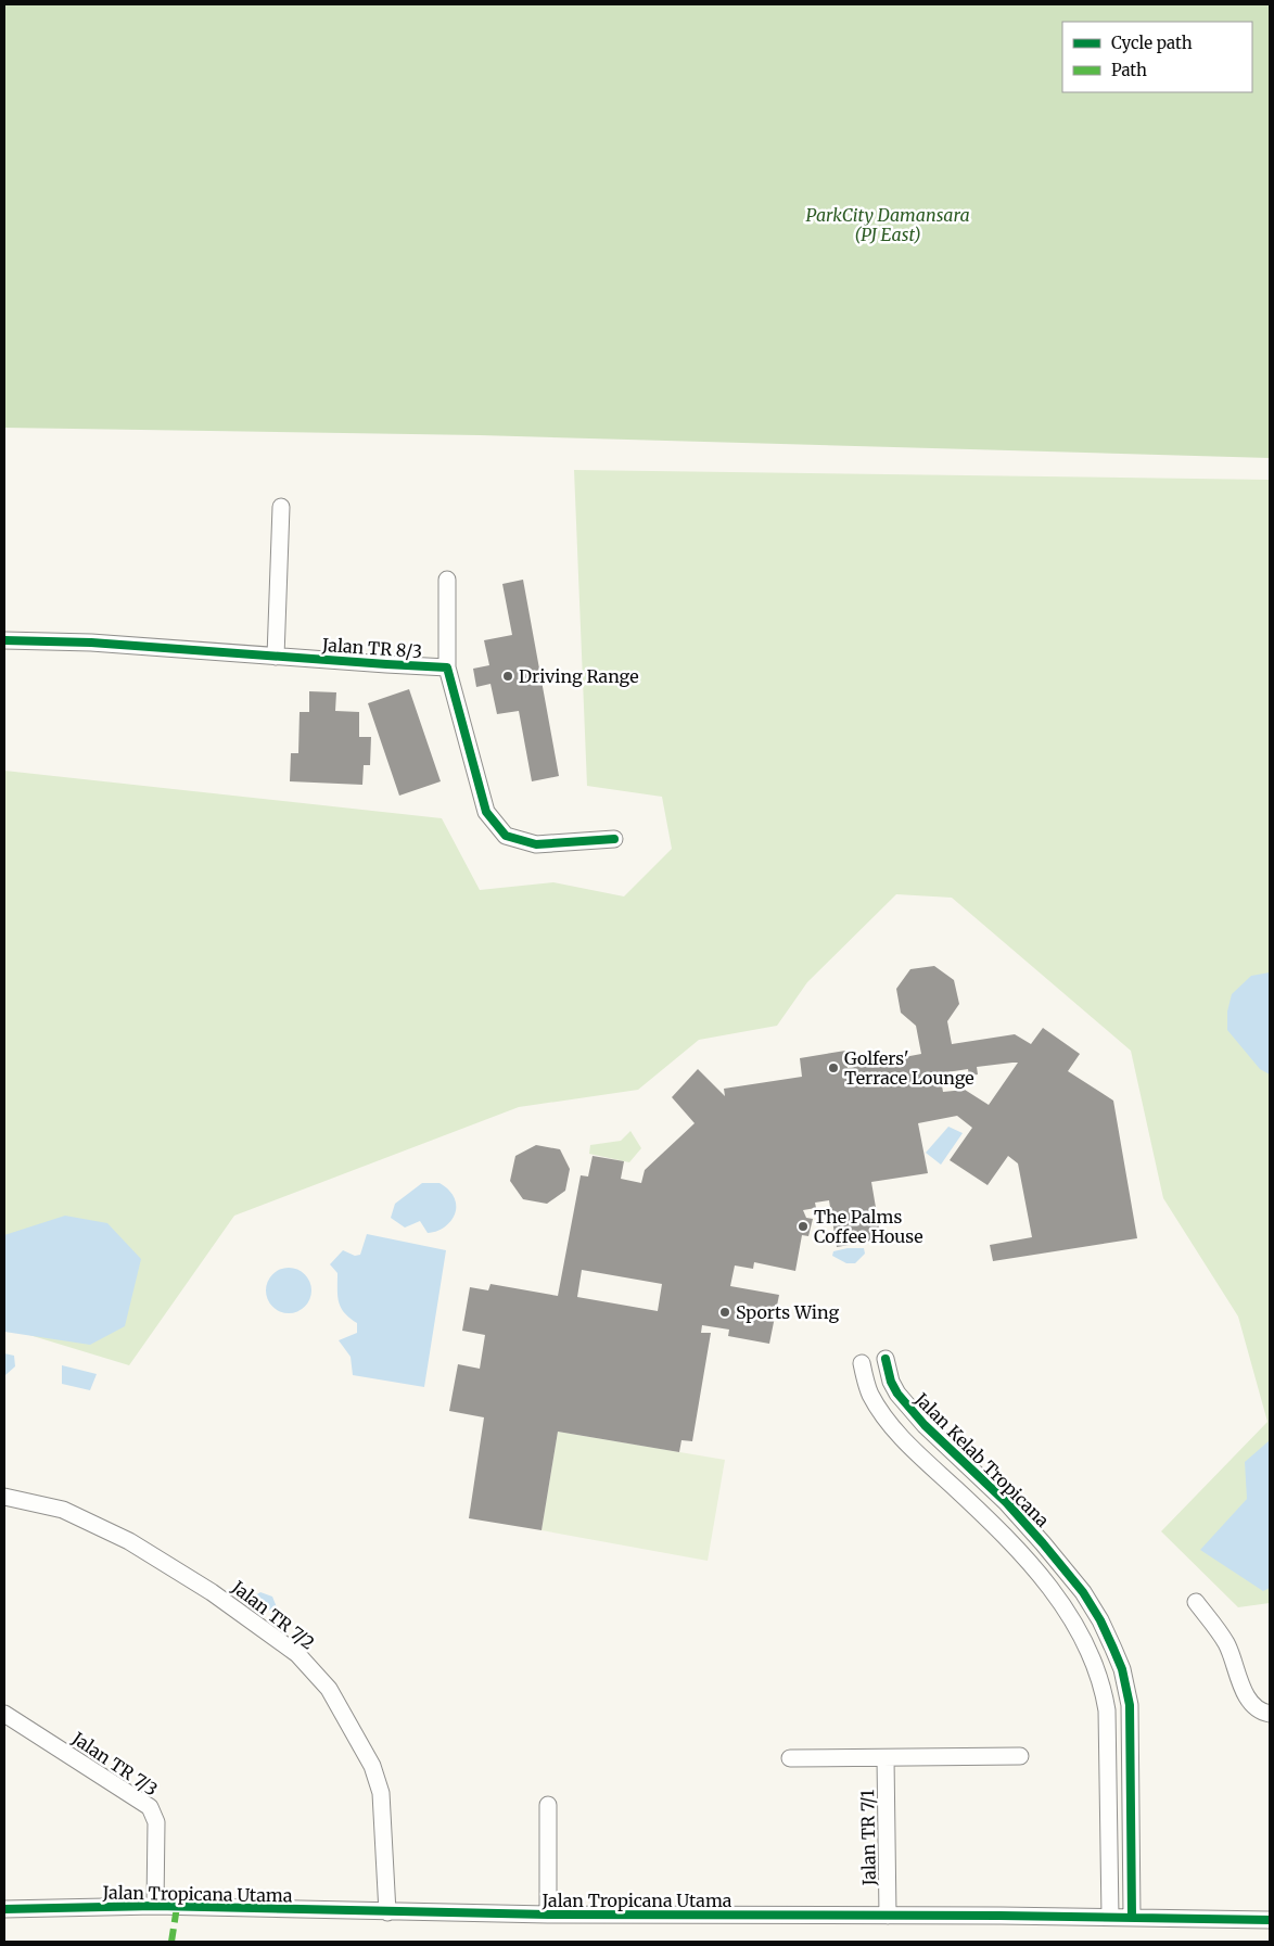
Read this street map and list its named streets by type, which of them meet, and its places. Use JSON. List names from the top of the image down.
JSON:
{
  "streets": {
    "street": [
      "Jalan TR 8/3",
      "Jalan Kelab Tropicana",
      "Jalan TR 7/2",
      "Jalan TR 7/3",
      "Jalan TR 7/1",
      "Jalan Tropicana Utama"
    ]
  },
  "crossings": [
    ["Jalan Kelab Tropicana", "Jalan Tropicana Utama"],
    ["Jalan TR 7/2", "Jalan Tropicana Utama"],
    ["Jalan TR 7/3", "Jalan Tropicana Utama"],
    ["Jalan TR 7/1", "Jalan Tropicana Utama"]
  ],
  "parks": ["ParkCity Damansara (PJ East)"],
  "places": [
    "Driving Range",
    "Golfers' Terrace Lounge",
    "The Palms Coffee House",
    "Sports Wing"
  ],
  "legend": ["Cycle path", "Path"]
}
